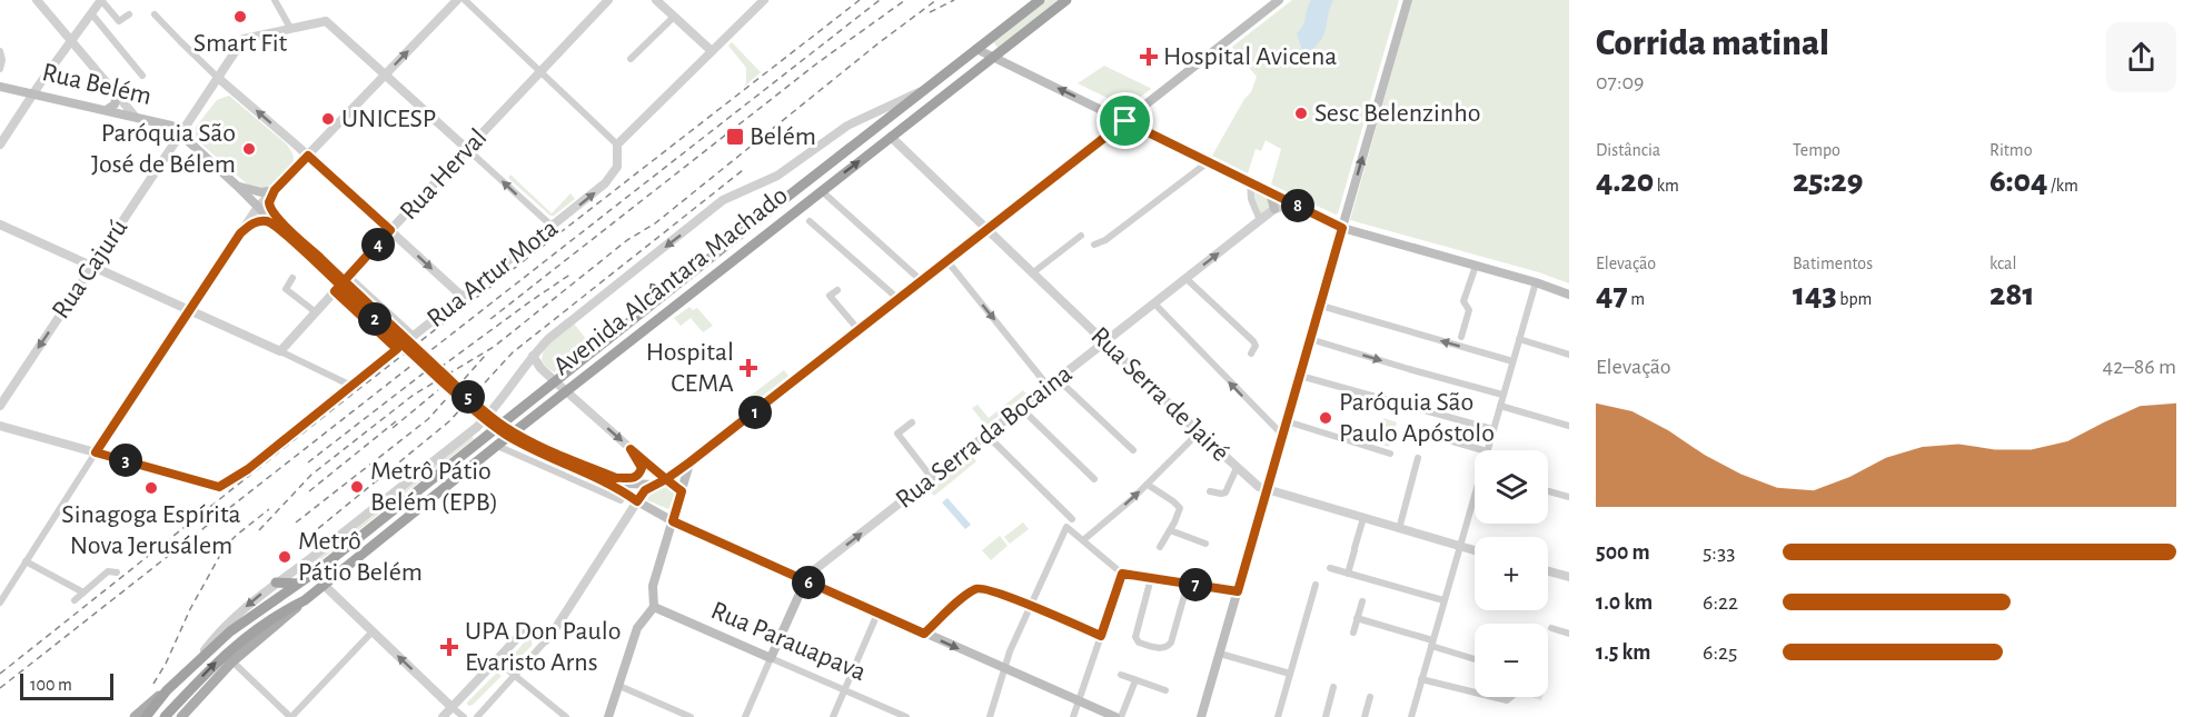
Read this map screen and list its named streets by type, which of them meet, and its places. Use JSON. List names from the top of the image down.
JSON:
{
  "streets": {
    "highway": ["Avenida Alcântara Machado"],
    "main road": ["Rua Belém", "Rua Parauapava"],
    "street": [
      "Rua Herval",
      "Rua Cajurú",
      "Rua Artur Mota",
      "Rua Serra de Jairé",
      "Rua Serra da Bocaina"
    ]
  },
  "crossings": [
    ["Rua Belém", "Rua Cajurú"],
    ["Avenida Alcântara Machado", "Rua Serra de Jairé"],
    ["Rua Serra de Jairé", "Rua Serra da Bocaina"]
  ],
  "one_way": ["Rua Serra da Bocaina"],
  "places": {
    "other": [
      "Smart Fit",
      "Sesc Belenzinho",
      "UNICESP",
      "Paróquia São José de Bélem",
      "Paróquia São Paulo Apóstolo",
      "Metrô Pátio Belém (EPB)",
      "Sinagoga Espírita Nova Jerusálem",
      "Metrô Pátio Belém"
    ],
    "health": ["Hospital Avicena", "Hospital CEMA", "UPA Don Paulo Evaristo Arns"],
    "transit": ["Belém"]
  },
  "scale_bar": "100 m",
  "page": {
    "heading": ["Corrida matinal", "07:09"],
    "stats": [
      ["Distância", "4.20 km"],
      ["Tempo", "25:29"],
      ["Ritmo", "6:04 /km"],
      ["Elevação", "47 m"],
      ["Batimentos", "143 bpm"],
      ["kcal", "281"]
    ],
    "pins": [
      "8",
      "4",
      "2",
      "5",
      "1",
      "3",
      "6",
      "7"
    ],
    "chart": ["Elevação", "42–86 m"],
    "map_buttons": ["+", "−"],
    "list": [
      {
        "name": "500 m",
        "note": "5:33"
      },
      {
        "name": "1.0 km",
        "note": "6:22"
      },
      {
        "name": "1.5 km",
        "note": "6:25"
      }
    ],
    "scale": "100 m"
  }
}
